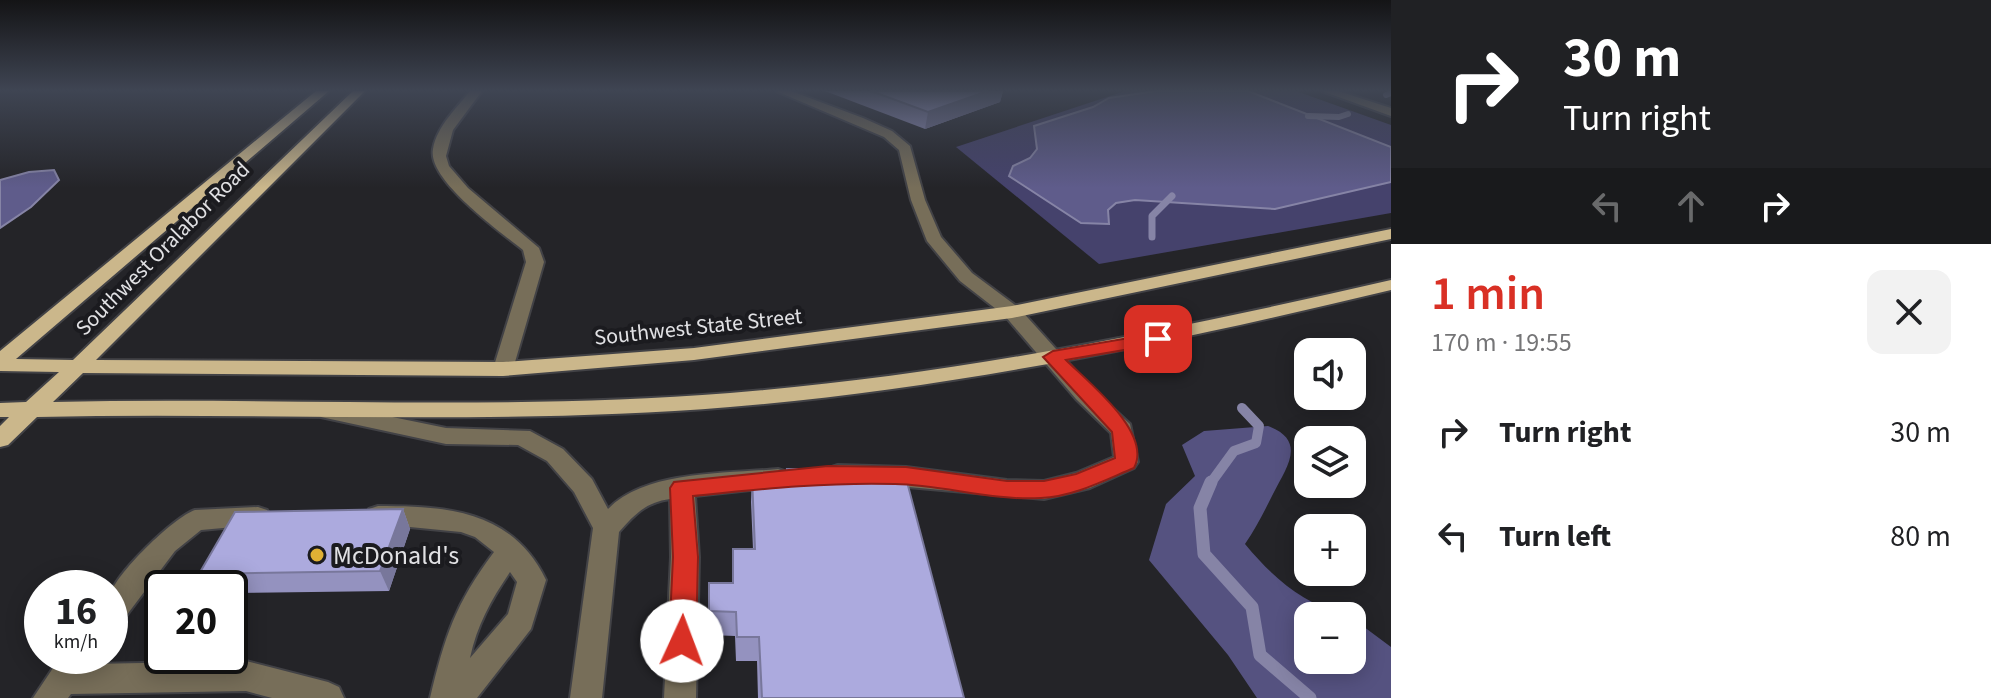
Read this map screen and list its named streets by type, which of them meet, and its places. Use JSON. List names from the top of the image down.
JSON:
{
  "streets": {
    "main road": ["Southwest Oralabor Road", "Southwest State Street"]
  },
  "crossings": [
    ["Southwest Oralabor Road", "Southwest State Street"]
  ],
  "places": ["McDonald's"],
  "page": {
    "turn": ["30 m", "Turn right"],
    "heading": ["1 min", "170 m · 19:55"],
    "map_buttons": ["+", "−"],
    "list": [
      {
        "name": "Turn right",
        "value": "30 m"
      },
      {
        "name": "Turn left",
        "value": "80 m"
      }
    ],
    "speed": "16 km/h",
    "limit": "20"
  }
}
